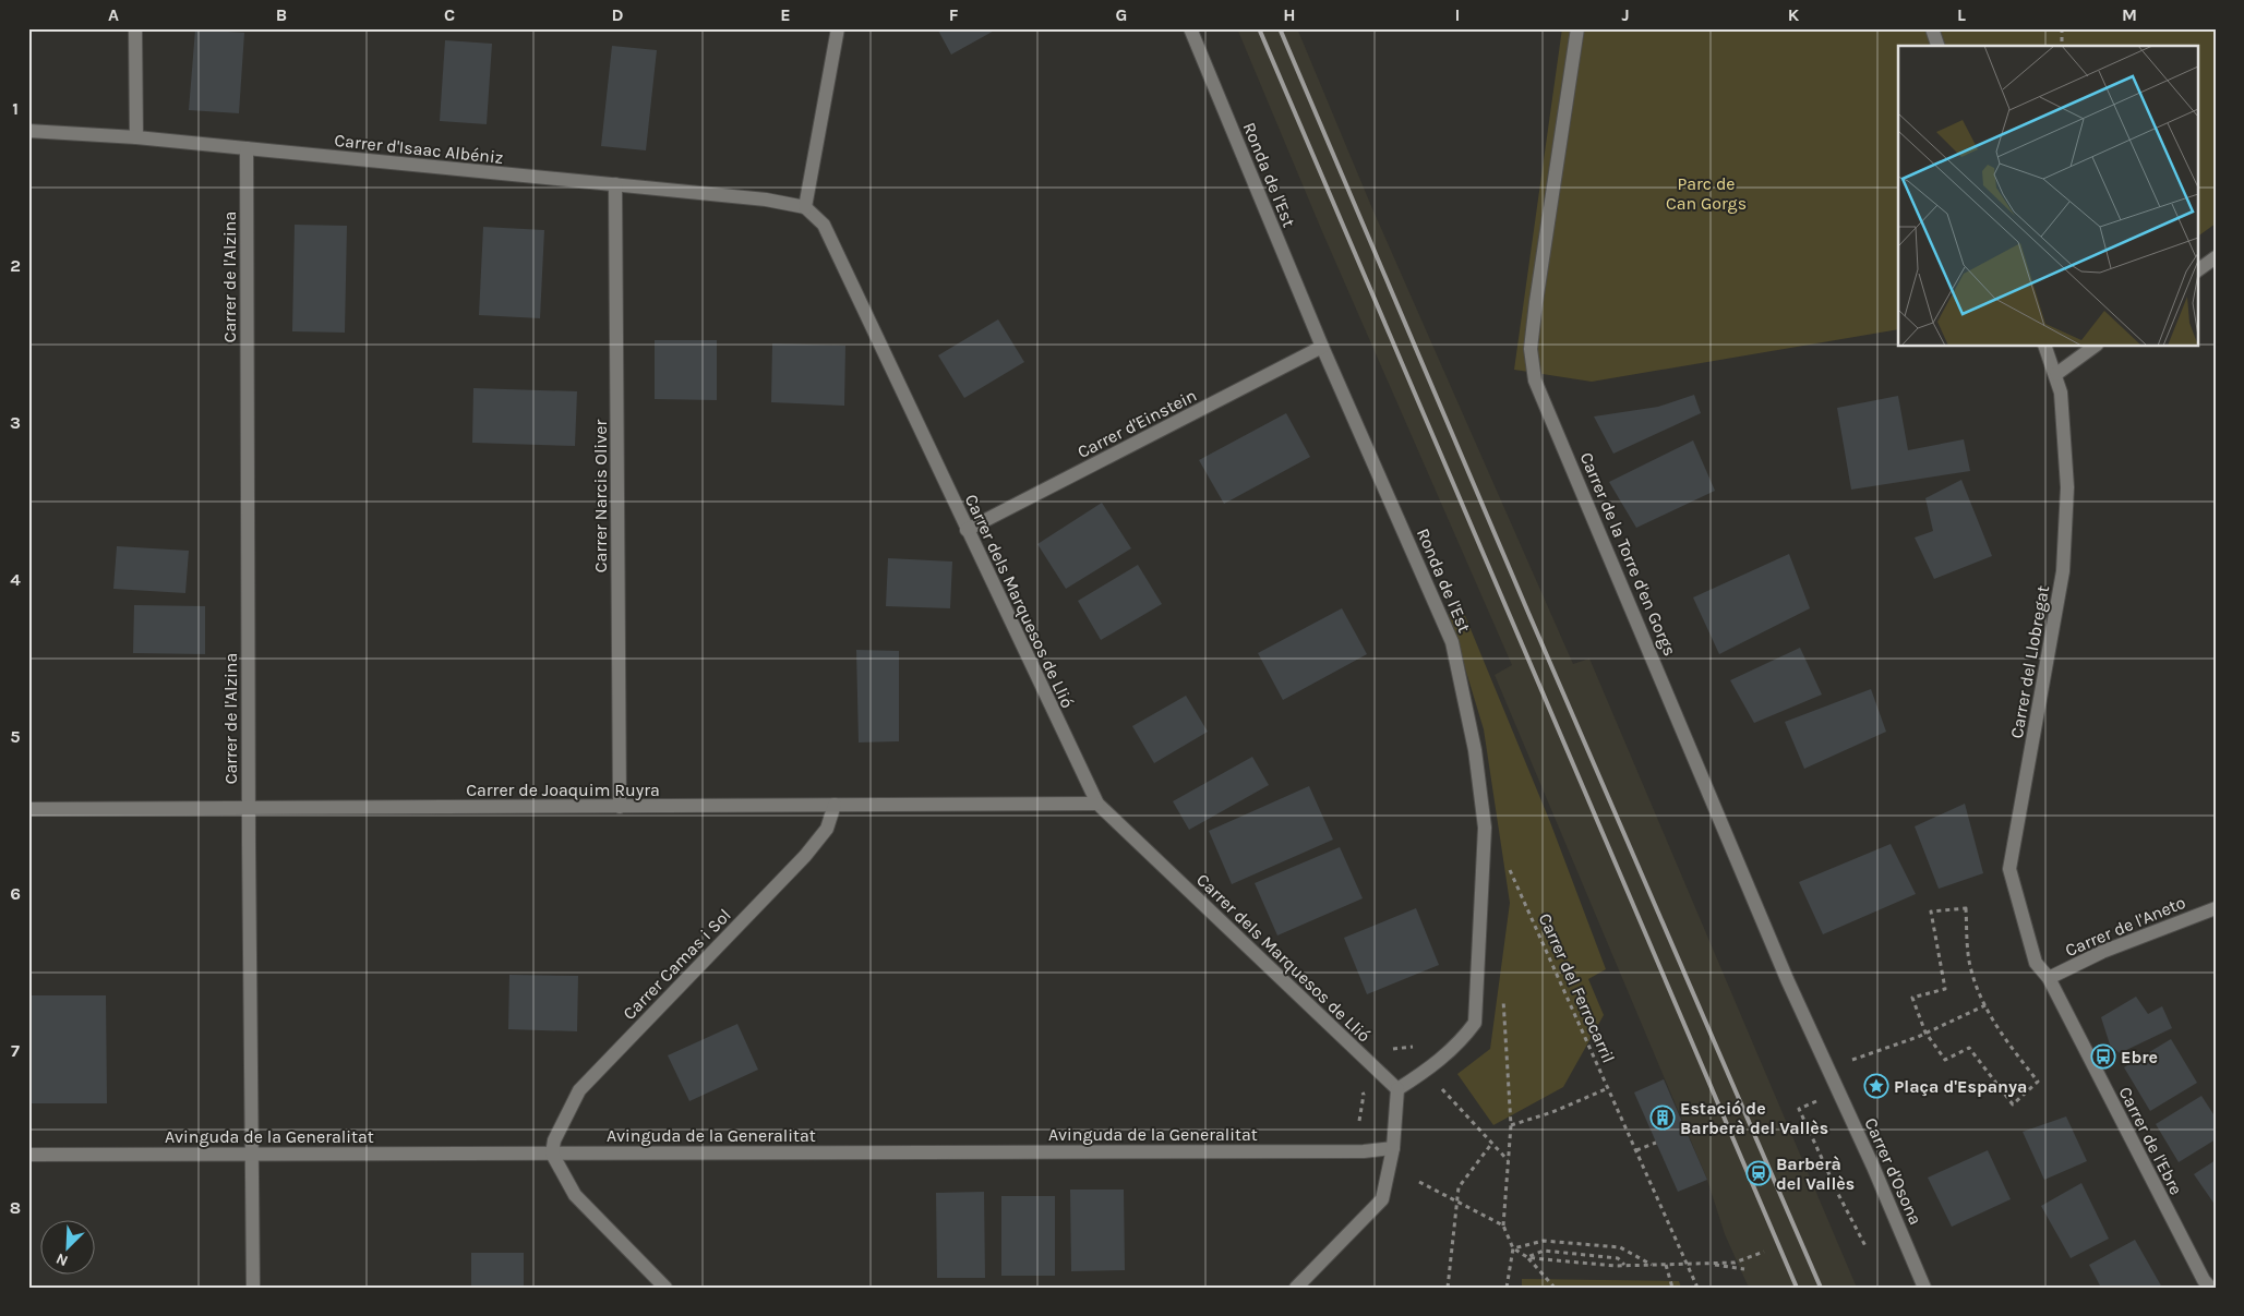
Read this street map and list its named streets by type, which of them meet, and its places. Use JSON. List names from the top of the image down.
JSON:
{
  "streets": {
    "street": [
      "Carrer d'Isaac Albéniz",
      "Ronda de l'Est",
      "Carrer de l'Alzina",
      "Carrer d'Einstein",
      "Carrer Narcis Oliver",
      "Carrer de la Torre d'en Gorgs",
      "Carrer dels Marquesos de Llió",
      "Carrer del Llobregat",
      "Carrer de Joaquim Ruyra",
      "Carrer de l'Aneto",
      "Carrer Camas i Sol",
      "Avinguda de la Generalitat",
      "Carrer de l'Ebre",
      "Carrer d'Osona"
    ],
    "path": ["Carrer del Ferrocarril"]
  },
  "crossings": [
    ["Carrer d'Isaac Albéniz", "Carrer de l'Alzina"],
    ["Carrer d'Isaac Albéniz", "Carrer Narcis Oliver"],
    ["Carrer d'Isaac Albéniz", "Carrer dels Marquesos de Llió"],
    ["Ronda de l'Est", "Carrer d'Einstein"],
    ["Ronda de l'Est", "Carrer dels Marquesos de Llió"],
    ["Carrer de l'Alzina", "Carrer de Joaquim Ruyra"],
    ["Carrer de l'Alzina", "Avinguda de la Generalitat"],
    ["Carrer d'Einstein", "Carrer dels Marquesos de Llió"],
    ["Carrer Narcis Oliver", "Carrer de Joaquim Ruyra"],
    ["Carrer de la Torre d'en Gorgs", "Carrer d'Osona"],
    ["Carrer dels Marquesos de Llió", "Carrer de Joaquim Ruyra"],
    ["Carrer del Llobregat", "Carrer de l'Aneto"],
    ["Carrer del Llobregat", "Carrer de l'Ebre"],
    ["Carrer de Joaquim Ruyra", "Carrer Camas i Sol"],
    ["Carrer de l'Aneto", "Carrer de l'Ebre"],
    ["Carrer Camas i Sol", "Avinguda de la Generalitat"]
  ],
  "parks": ["Parc de Can Gorgs"],
  "places": {
    "bus stop": ["Ebre"],
    "place": ["Plaça d'Espanya"],
    "building": ["Estació de Barberà del Vallès"],
    "station": ["Barberà del Vallès"]
  },
  "north": "bottom left",
  "grid": {
    "columns": [
      "A",
      "B",
      "C",
      "D",
      "E",
      "F",
      "G",
      "H",
      "I",
      "J",
      "K",
      "L",
      "M"
    ],
    "rows": [
      "1",
      "2",
      "3",
      "4",
      "5",
      "6",
      "7",
      "8"
    ]
  }
}
